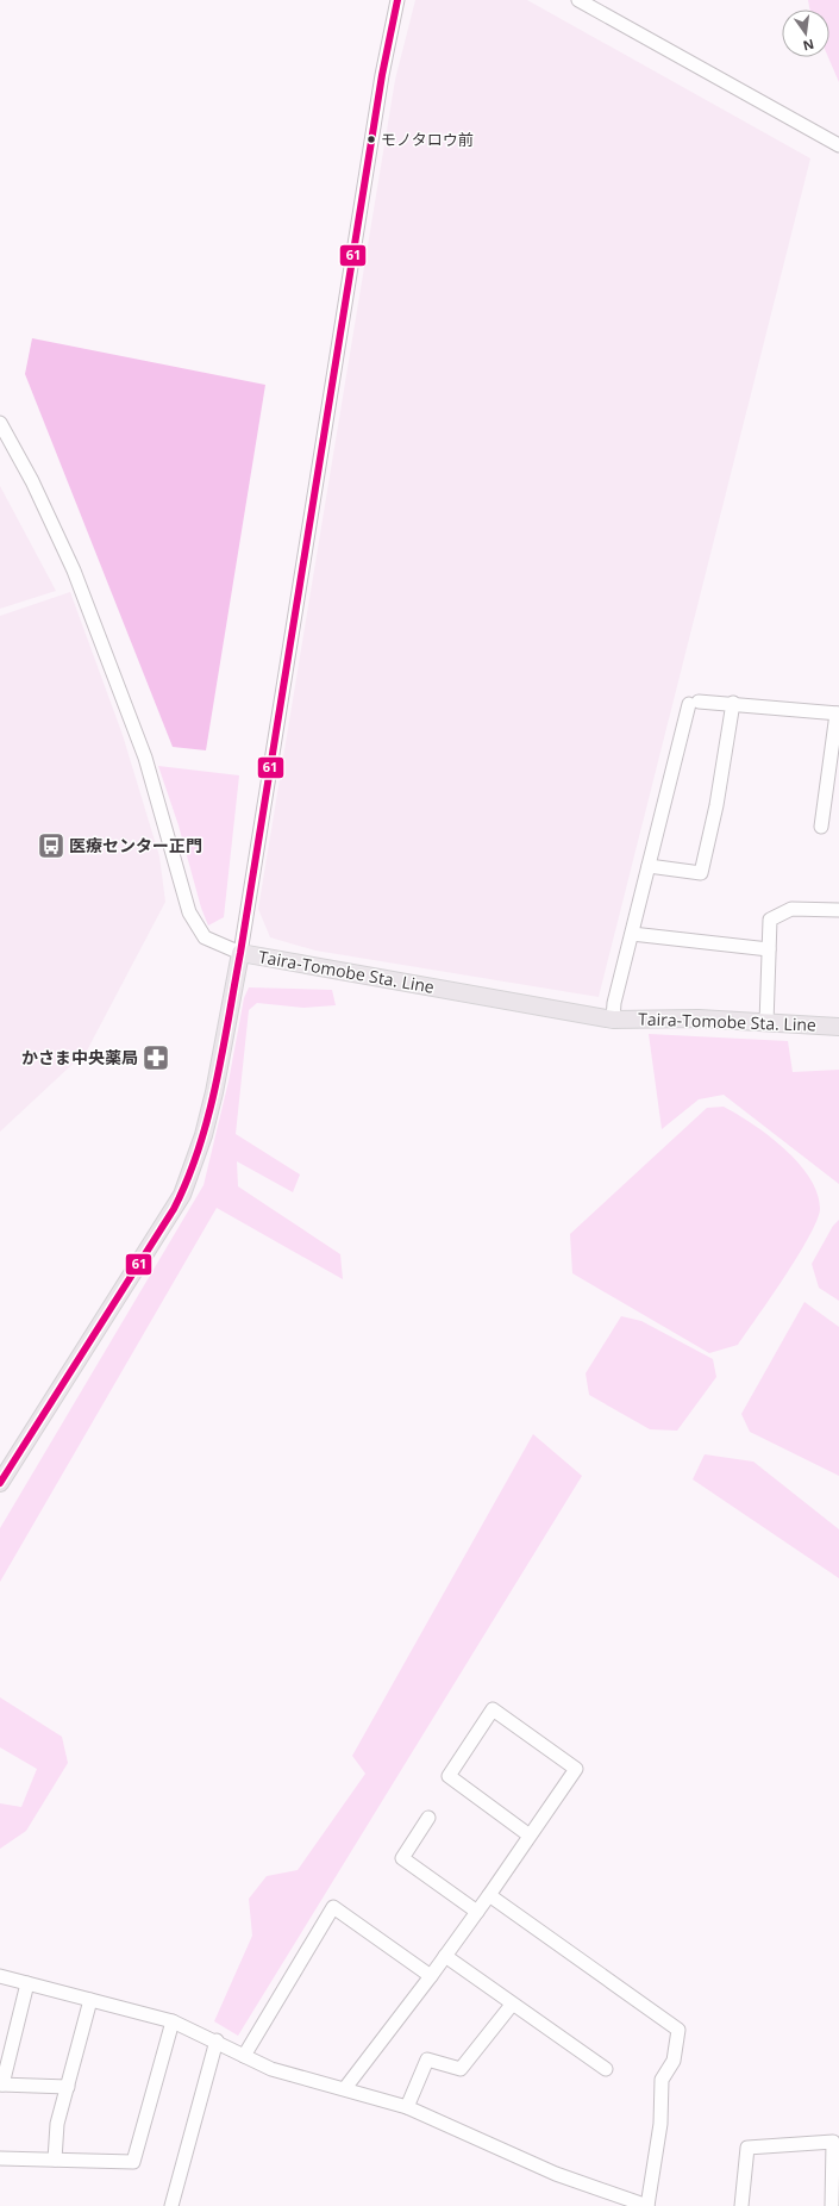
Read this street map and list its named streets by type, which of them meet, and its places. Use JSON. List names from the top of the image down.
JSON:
{
  "streets": {
    "main road": ["Taira-Tomobe Sta. Line"]
  },
  "places": {
    "other": ["モノタロウ前"],
    "bus stop": ["医療センター正門"],
    "pharmacy": ["かさま中央薬局"]
  },
  "lines": ["transit line 61"],
  "north": "bottom"
}
